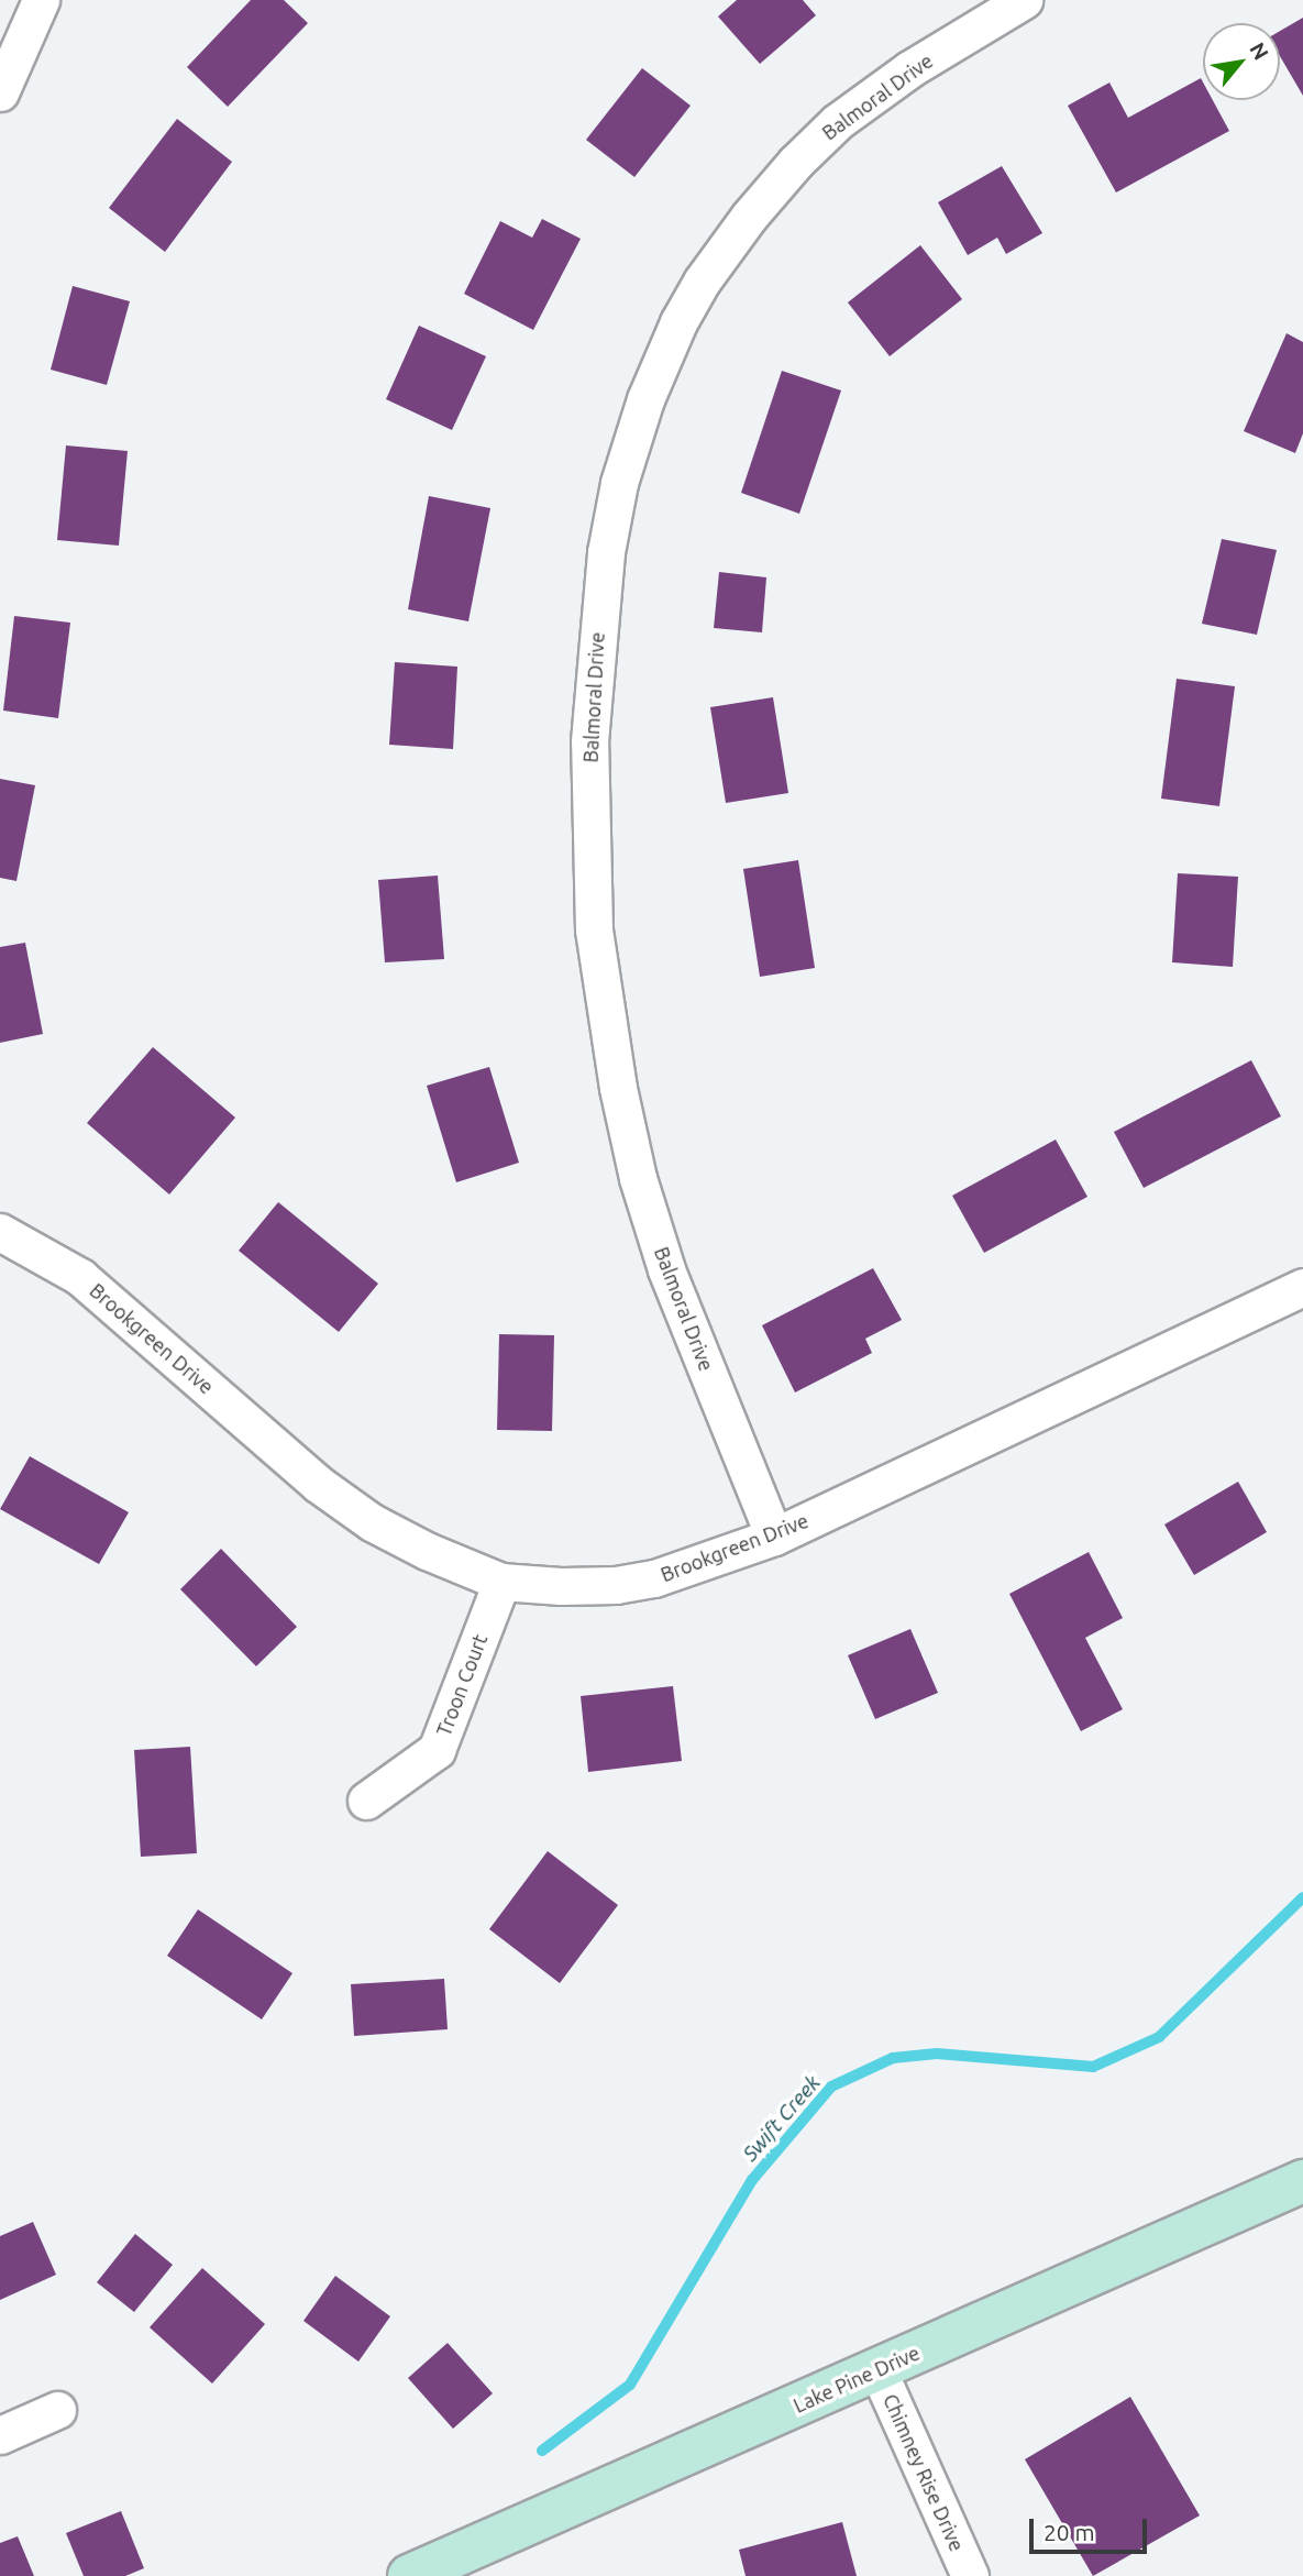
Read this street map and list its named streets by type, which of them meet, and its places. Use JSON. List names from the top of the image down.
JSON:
{
  "streets": {
    "street": [
      "Balmoral Drive",
      "Brookgreen Drive",
      "Troon Court",
      "Lake Pine Drive",
      "Chimney Rise Drive"
    ]
  },
  "crossings": [
    ["Balmoral Drive", "Brookgreen Drive"],
    ["Brookgreen Drive", "Troon Court"],
    ["Lake Pine Drive", "Chimney Rise Drive"]
  ],
  "water": ["Swift Creek"],
  "scale_bar": "20 m",
  "north": "top right"
}
